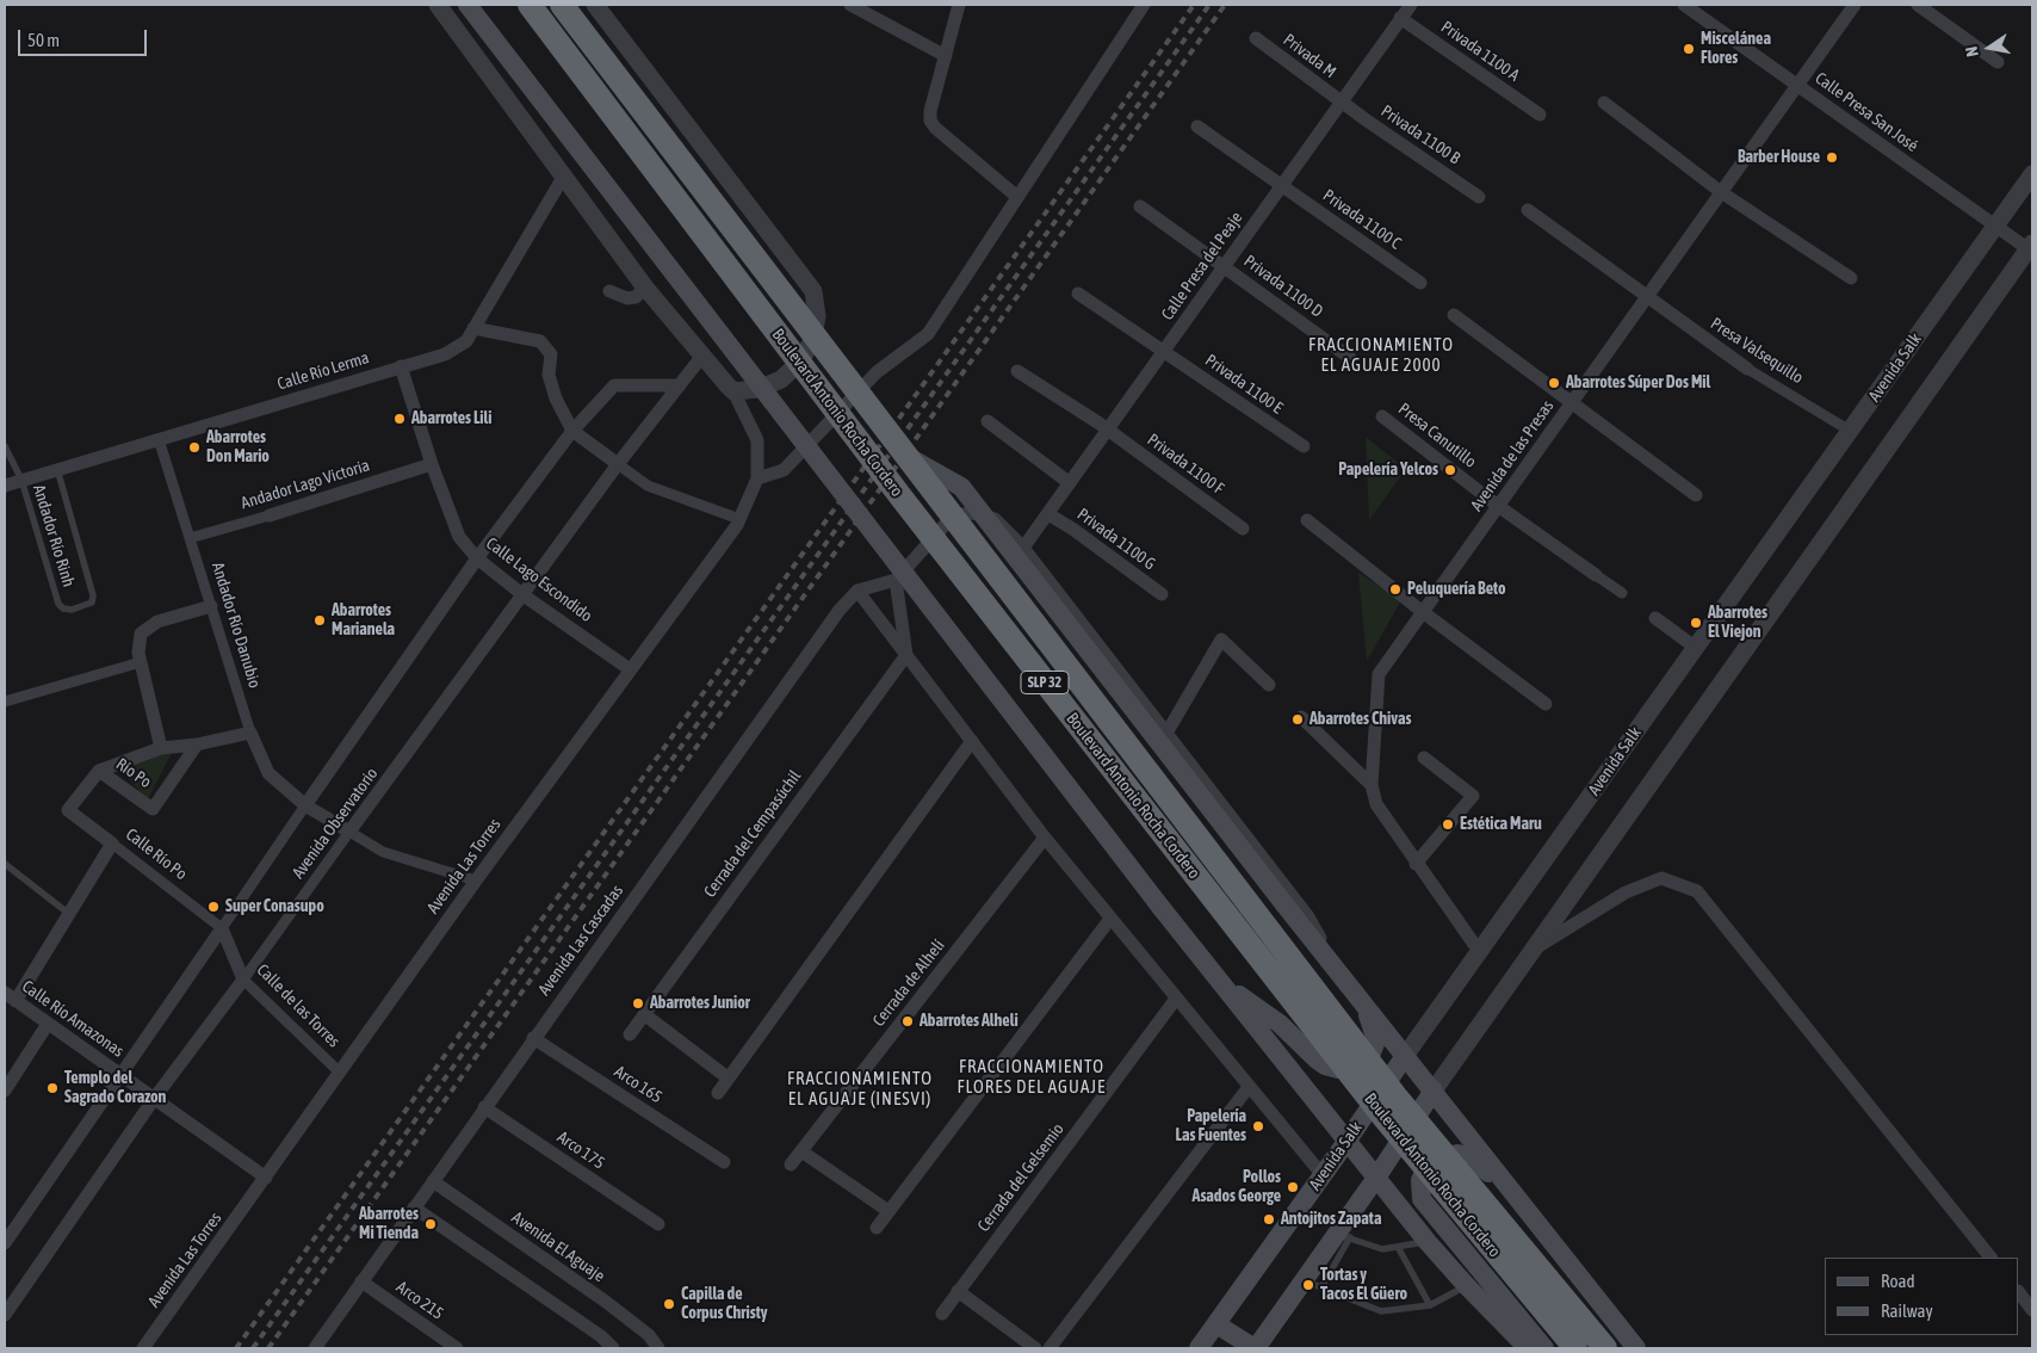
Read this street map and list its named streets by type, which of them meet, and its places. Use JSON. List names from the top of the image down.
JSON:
{
  "streets": {
    "highway": ["Boulevard Antonio Rocha Cordero", "SLP 32"],
    "main road": ["Avenida Salk"],
    "street": [
      "Privada 1100 A",
      "Privada M",
      "Calle Presa San José",
      "Privada 1100 B",
      "Privada 1100 C",
      "Calle Presa del Peaje",
      "Privada 1100 D",
      "Presa Valsequillo",
      "Calle Río Lerma",
      "Privada 1100 E",
      "Presa Canutillo",
      "Avenida de las Presas",
      "Privada 1100 F",
      "Andador Lago Victoria",
      "Privada 1100 G",
      "Calle Lago Escondido",
      "Andador Río Danubio",
      "Río Po",
      "Avenida Observatorio",
      "Cerrada del Cempasúchil",
      "Calle Río Po",
      "Avenida Las Torres",
      "Avenida Las Cascadas",
      "Cerrada de Alhelí",
      "Calle de las Torres",
      "Calle Río Amazonas",
      "Arco 165",
      "Arco 175",
      "Cerrada del Gelsemio",
      "Avenida El Aguaje",
      "Arco 215"
    ],
    "lane": ["Andador Río Rinh"]
  },
  "crossings": [
    ["Privada 1100 A", "Calle Presa del Peaje"],
    ["Privada M", "Privada 1100 B"],
    ["Privada M", "Calle Presa del Peaje"],
    ["Calle Presa San José", "Avenida Salk"],
    ["Calle Presa San José", "Avenida de las Presas"],
    ["Privada 1100 B", "Calle Presa del Peaje"],
    ["Privada 1100 C", "Calle Presa del Peaje"],
    ["Calle Presa del Peaje", "Privada 1100 D"],
    ["Calle Presa del Peaje", "Privada 1100 E"],
    ["Calle Presa del Peaje", "Privada 1100 F"],
    ["Calle Presa del Peaje", "Privada 1100 G"],
    ["Presa Valsequillo", "Avenida Salk"],
    ["Presa Valsequillo", "Avenida de las Presas"],
    ["Avenida Salk", "Avenida de las Presas"],
    ["Calle Río Lerma", "Andador Río Rinh"],
    ["Calle Río Lerma", "Calle Lago Escondido"],
    ["Calle Río Lerma", "Andador Río Danubio"],
    ["Presa Canutillo", "Avenida de las Presas"],
    ["Andador Lago Victoria", "Calle Lago Escondido"],
    ["Andador Lago Victoria", "Andador Río Danubio"],
    ["Calle Lago Escondido", "Avenida Observatorio"],
    ["Calle Lago Escondido", "Avenida Las Torres"],
    ["Andador Río Danubio", "Avenida Observatorio"],
    ["Río Po", "Calle Río Po"],
    ["Avenida Observatorio", "Calle Río Po"],
    ["Avenida Observatorio", "Calle de las Torres"],
    ["Avenida Observatorio", "Calle Río Amazonas"],
    ["Calle Río Po", "Calle de las Torres"],
    ["Avenida Las Torres", "Calle de las Torres"],
    ["Avenida Las Torres", "Calle Río Amazonas"],
    ["Avenida Las Cascadas", "Arco 165"],
    ["Avenida Las Cascadas", "Arco 175"],
    ["Avenida Las Cascadas", "Avenida El Aguaje"],
    ["Avenida Las Cascadas", "Arco 215"]
  ],
  "districts": ["FRACCIONAMIENTO EL AGUAJE 2000", "FRACCIONAMIENTO FLORES DEL AGUAJE", "FRACCIONAMIENTO EL AGUAJE (INESVI)"],
  "places": [
    "Miscelánea Flores",
    "Barber House",
    "Abarrotes Súper Dos Mil",
    "Abarrotes Lili",
    "Abarrotes Don Mario",
    "Papelería Yelcos",
    "Peluquería Beto",
    "Abarrotes Marianela",
    "Abarrotes El Viejon",
    "Abarrotes Chivas",
    "Estética Maru",
    "Super Conasupo",
    "Abarrotes Junior",
    "Abarrotes Alheli",
    "Templo del Sagrado Corazon",
    "Papelería Las Fuentes",
    "Pollos Asados George",
    "Antojitos Zapata",
    "Abarrotes Mi Tienda",
    "Tortas y Tacos El Güero",
    "Capilla de Corpus Christy"
  ],
  "legend": ["Road", "Railway"],
  "scale_bar": "50 m",
  "north": "left"
}
